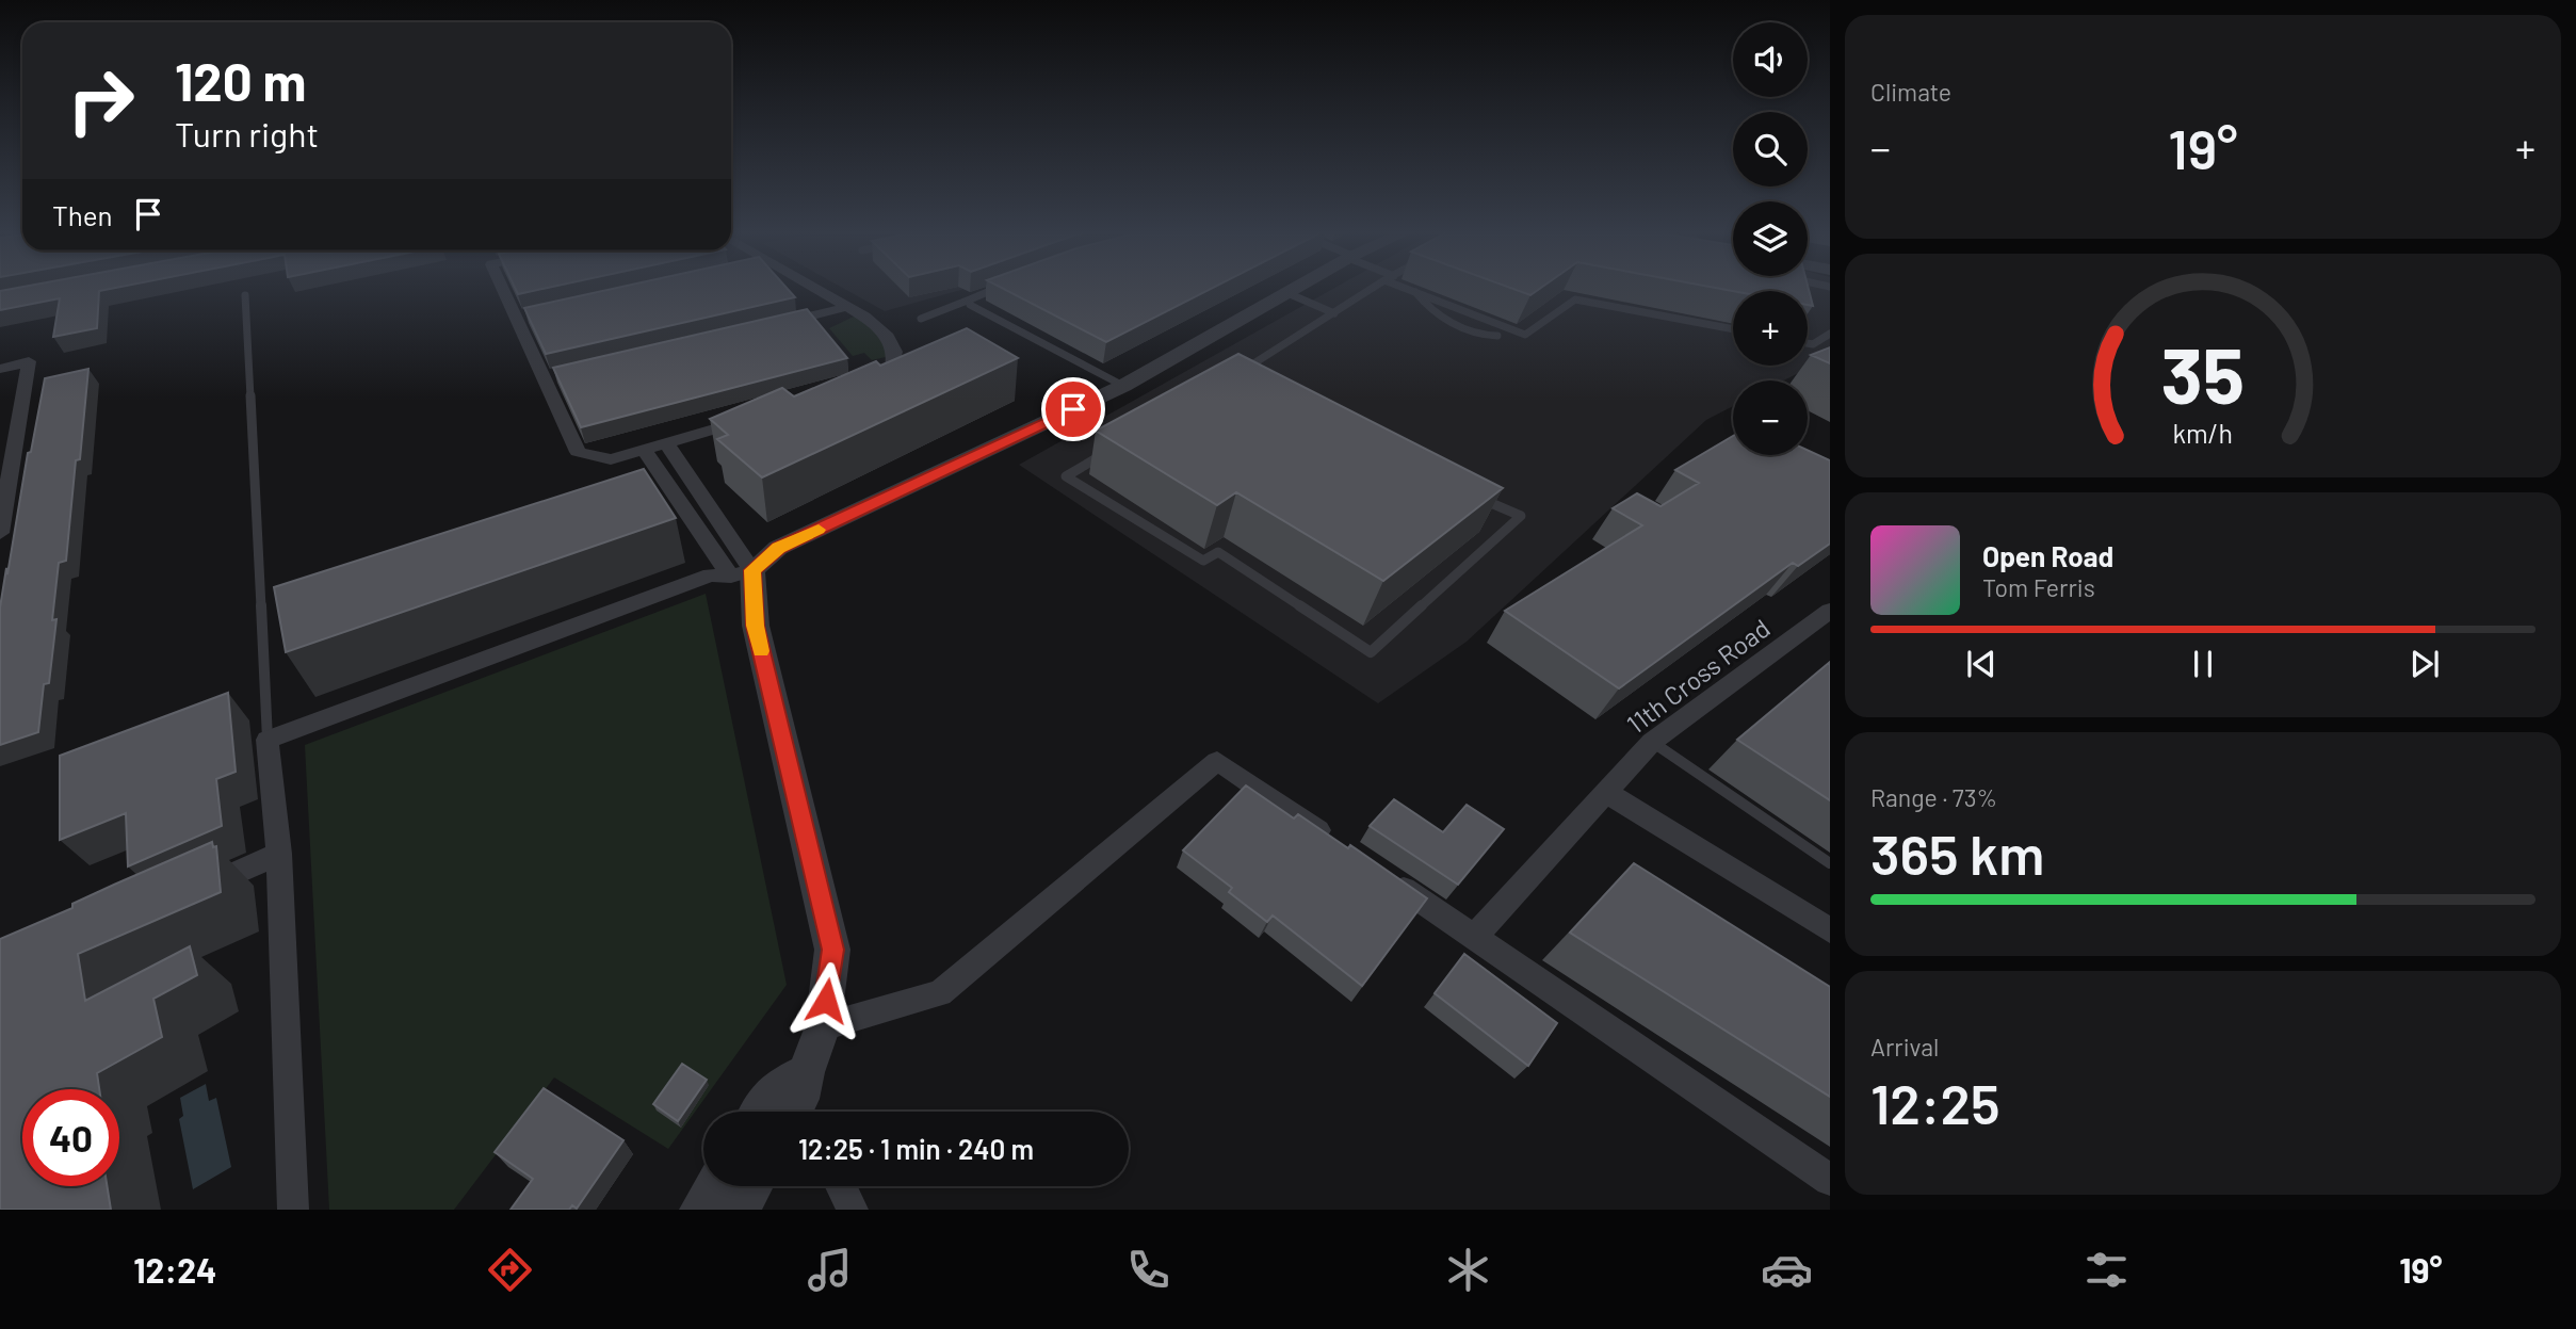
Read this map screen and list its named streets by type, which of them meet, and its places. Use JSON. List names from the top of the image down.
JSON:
{
  "streets": {
    "street": ["11th Cross Road"]
  },
  "page": {
    "tile": [
      "Climate",
      ["Range · 73%", "365 km"],
      ["Arrival", "12:25"]
    ],
    "map_buttons": ["+", "−"],
    "turn": ["120 m", "Turn right"],
    "heat": ["−", "19°", "+"],
    "then": "Then",
    "song": ["Open Road", "Tom Ferris"],
    "limit": "40",
    "trip": "12:25 · 1 min · 240 m",
    "tabs": ["12:24", "19°"],
    "gauge": ["35", "km/h"]
  }
}
